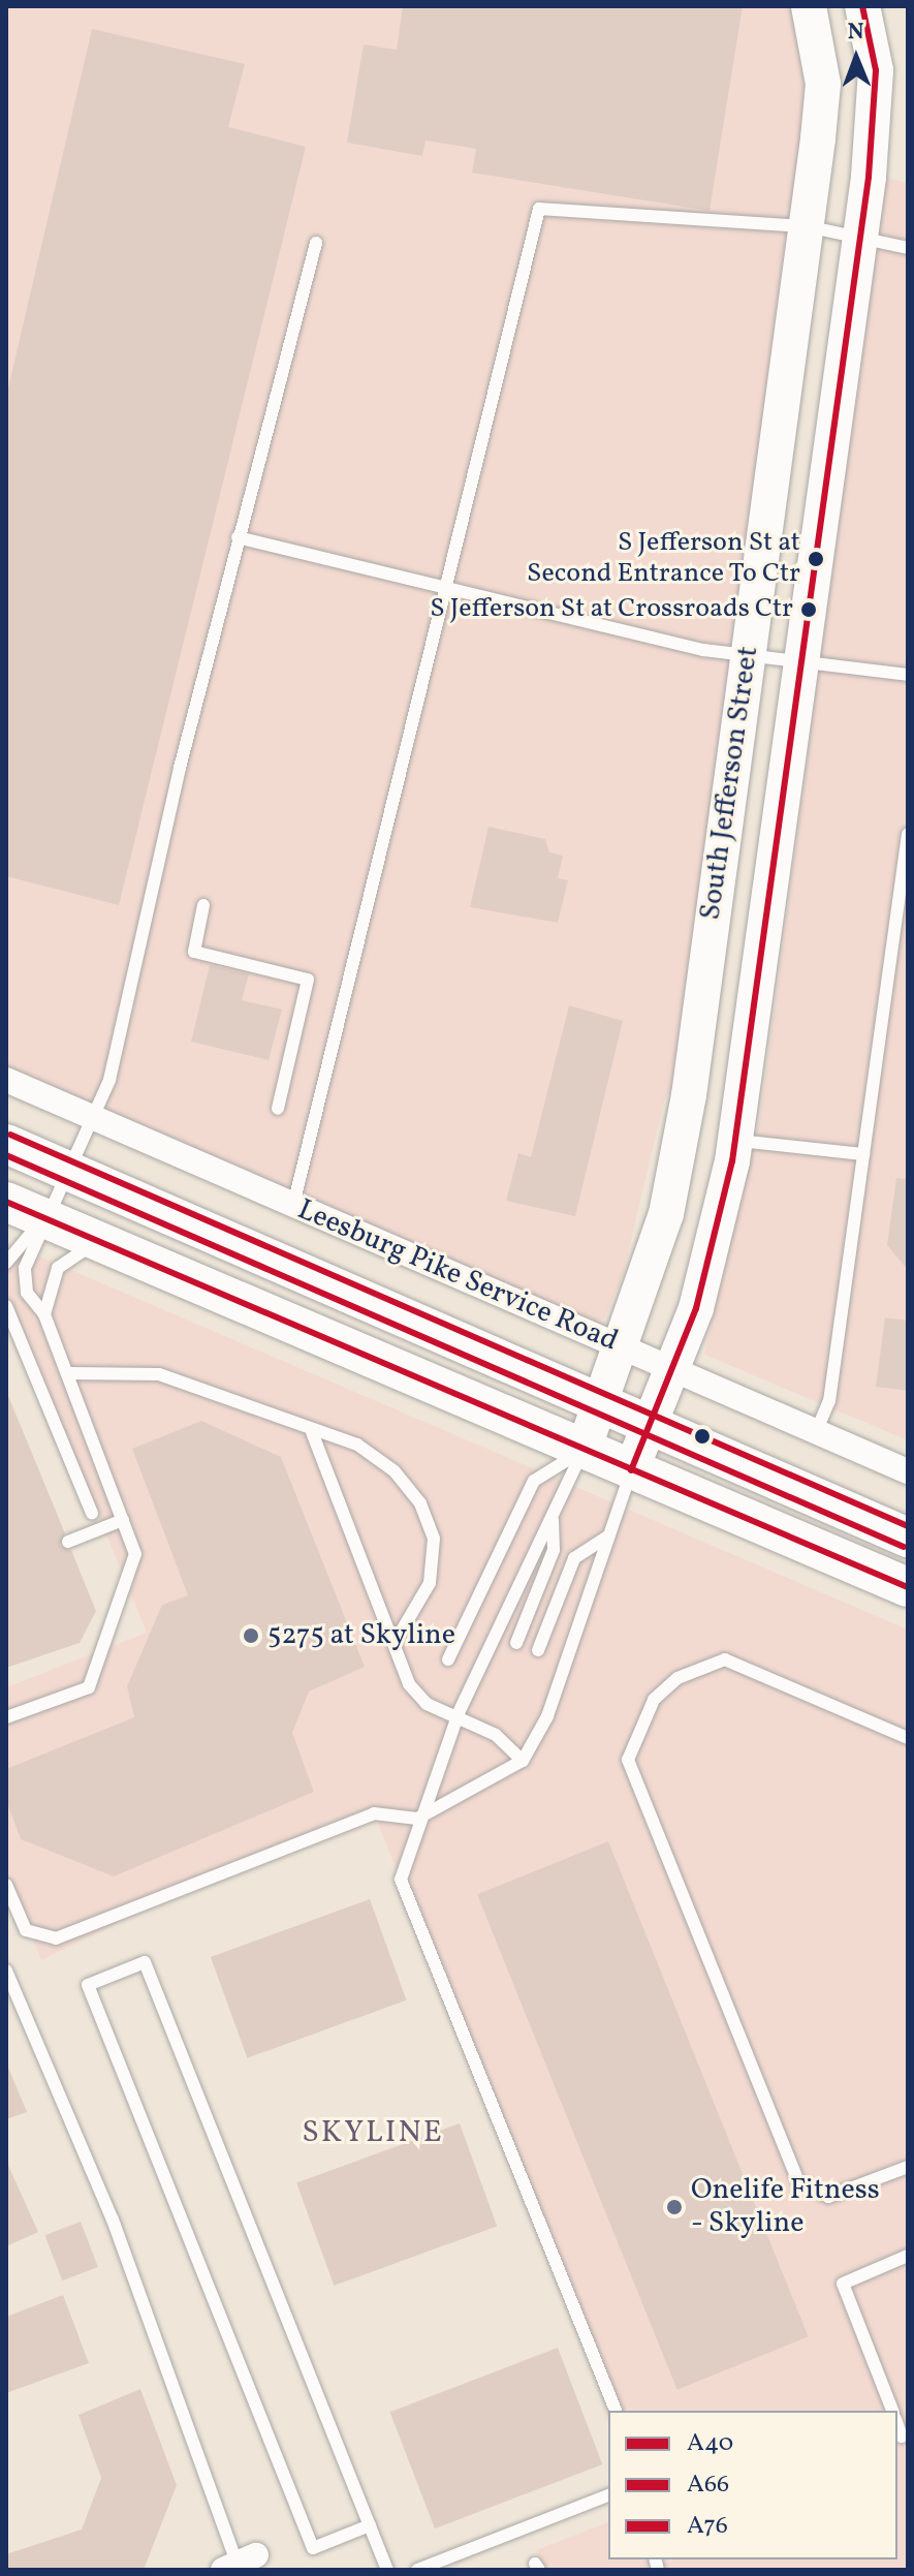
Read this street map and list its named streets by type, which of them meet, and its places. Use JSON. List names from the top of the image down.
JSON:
{
  "streets": {
    "street": ["South Jefferson Street", "Leesburg Pike Service Road"]
  },
  "crossings": [
    ["South Jefferson Street", "Leesburg Pike Service Road"]
  ],
  "districts": ["SKYLINE"],
  "places": [
    "S Jefferson St at Second Entrance To Ctr",
    "S Jefferson St at Crossroads Ctr",
    "5275 at Skyline",
    "Onelife Fitness - Skyline"
  ],
  "lines": ["transit line A40", "transit line A76", "transit line A66"],
  "legend": ["A40", "A66", "A76"],
  "north": "top"
}
